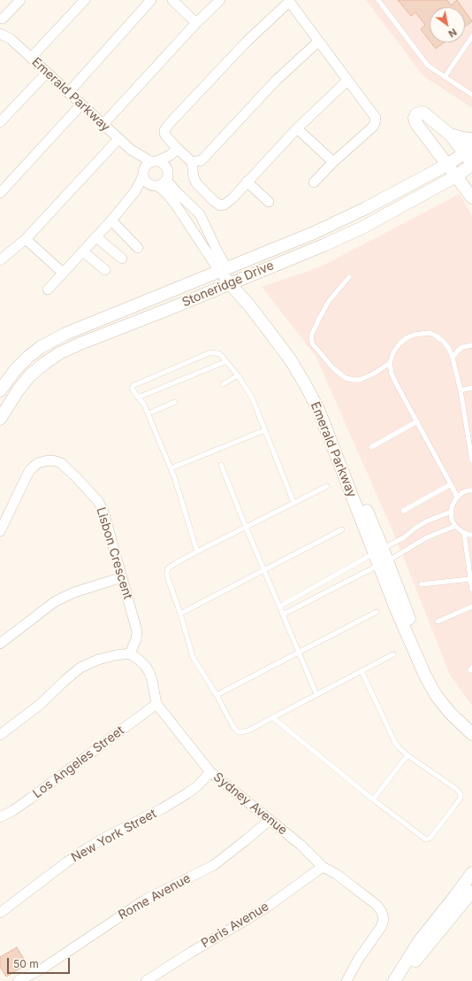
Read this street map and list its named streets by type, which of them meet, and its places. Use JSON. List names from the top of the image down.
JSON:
{
  "streets": {
    "street": [
      "Emerald Parkway",
      "Stoneridge Drive",
      "Lisbon Crescent",
      "Los Angeles Street",
      "Sydney Avenue",
      "New York Street",
      "Rome Avenue",
      "Paris Avenue"
    ]
  },
  "crossings": [
    ["Emerald Parkway", "Stoneridge Drive"],
    ["Lisbon Crescent", "Sydney Avenue"],
    ["Los Angeles Street", "Sydney Avenue"],
    ["Sydney Avenue", "New York Street"],
    ["Sydney Avenue", "Rome Avenue"],
    ["Sydney Avenue", "Paris Avenue"]
  ],
  "scale_bar": "50 m",
  "north": "bottom right"
}
